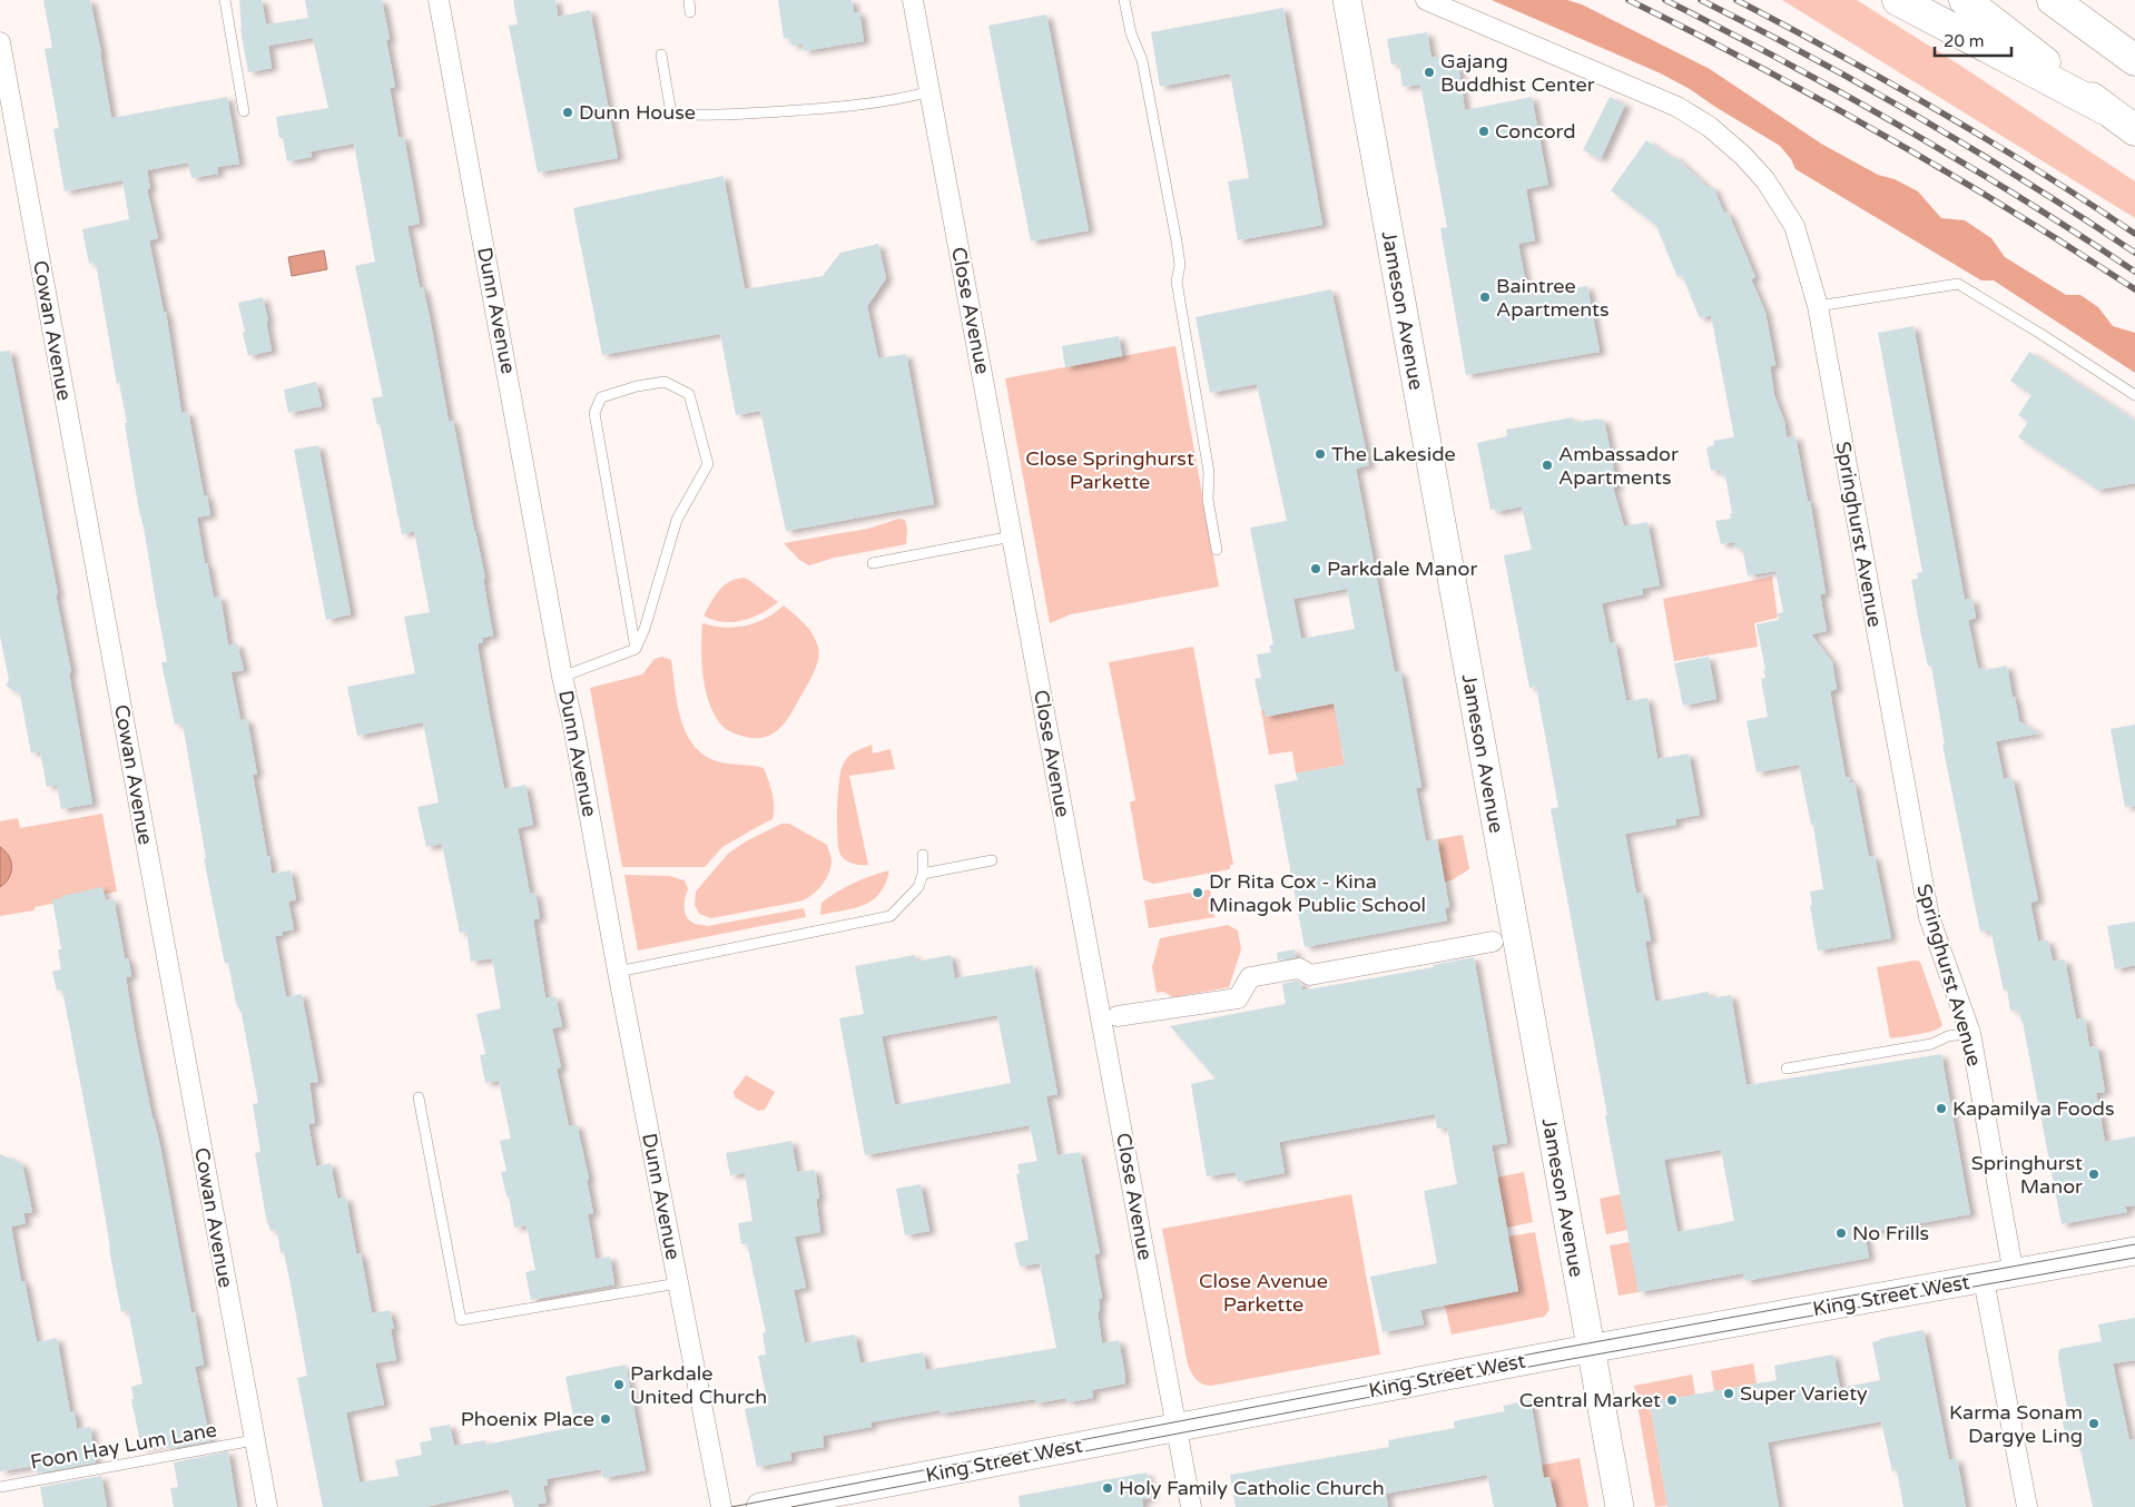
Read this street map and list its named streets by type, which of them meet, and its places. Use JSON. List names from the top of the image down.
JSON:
{
  "streets": {
    "street": [
      "Dunn Avenue",
      "Close Avenue",
      "Jameson Avenue",
      "Cowan Avenue",
      "Springhurst Avenue",
      "King Street West"
    ],
    "lane": ["Foon Hay Lum Lane"]
  },
  "crossings": [
    ["Close Avenue", "King Street West"],
    ["Jameson Avenue", "King Street West"],
    ["Cowan Avenue", "Foon Hay Lum Lane"],
    ["Springhurst Avenue", "King Street West"]
  ],
  "parks": ["Close Springhurst Parkette", "Close Avenue Parkette"],
  "places": [
    "Gajang Buddhist Center",
    "Dunn House",
    "Concord",
    "Baintree Apartments",
    "The Lakeside",
    "Ambassador Apartments",
    "Parkdale Manor",
    "Dr Rita Cox - Kina Minagok Public School",
    "Kapamilya Foods",
    "Springhurst Manor",
    "No Frills",
    "Parkdale United Church",
    "Super Variety",
    "Central Market",
    "Phoenix Place",
    "Karma Sonam Dargye Ling",
    "Holy Family Catholic Church"
  ],
  "scale_bar": "20 m"
}
